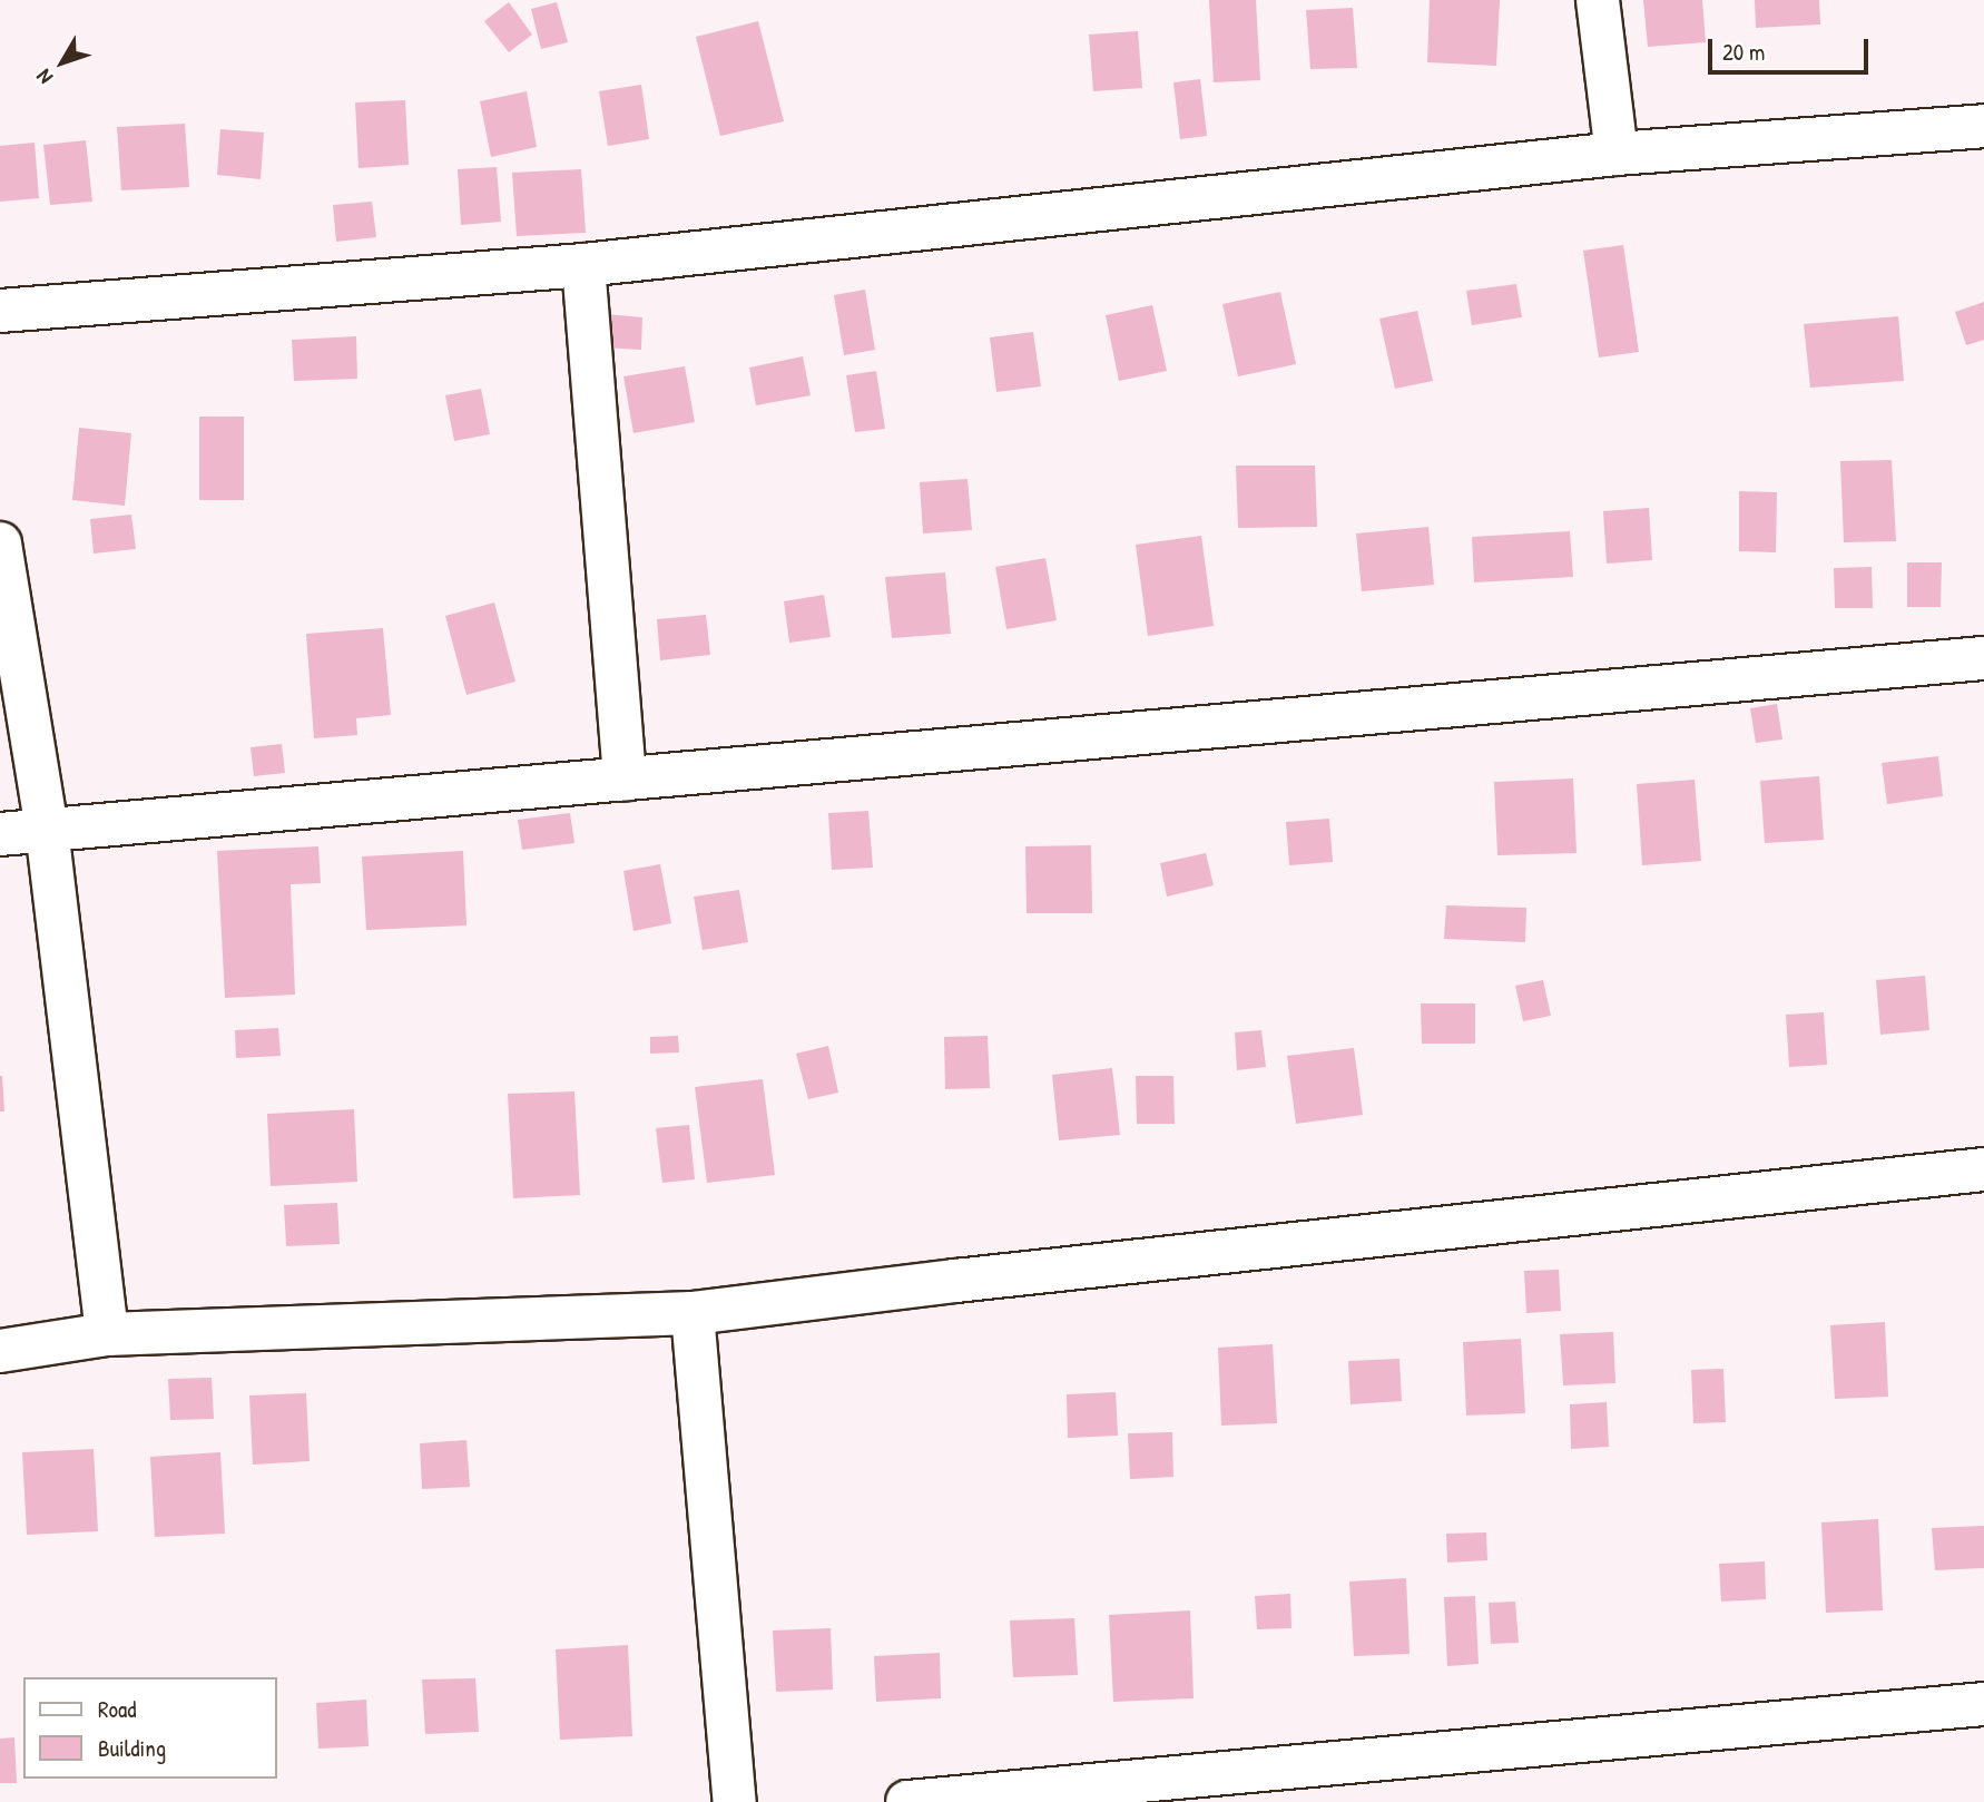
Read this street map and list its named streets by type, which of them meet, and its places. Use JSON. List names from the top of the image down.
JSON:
{
  "legend": ["Road", "Building"],
  "scale_bar": "20 m",
  "north": "bottom left"
}
